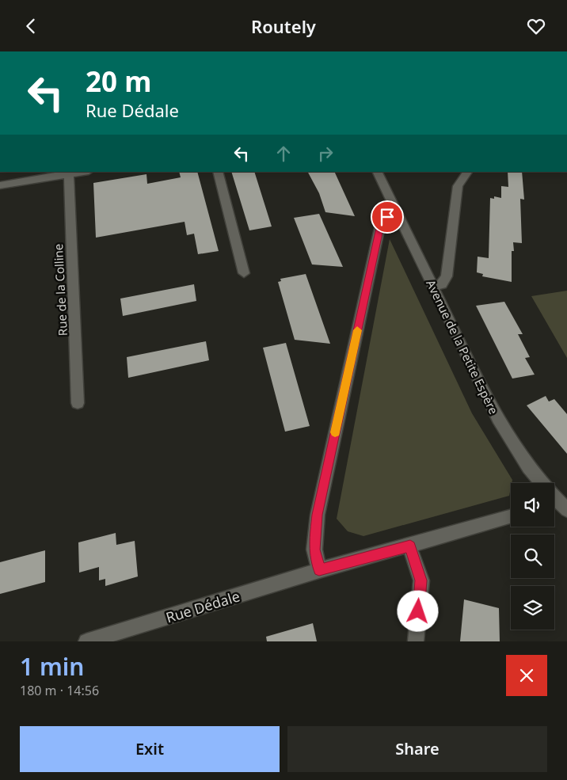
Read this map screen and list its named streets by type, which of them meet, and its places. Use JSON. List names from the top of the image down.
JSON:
{
  "streets": {
    "street": ["Rue de la Colline", "Avenue de la Petite Espère", "Rue Dédale"]
  },
  "page": {
    "header": "Routely",
    "turn": ["20 m", "Rue Dédale"],
    "heading": ["1 min", "180 m · 14:56"],
    "buttons": ["Exit", "Share"]
  }
}
